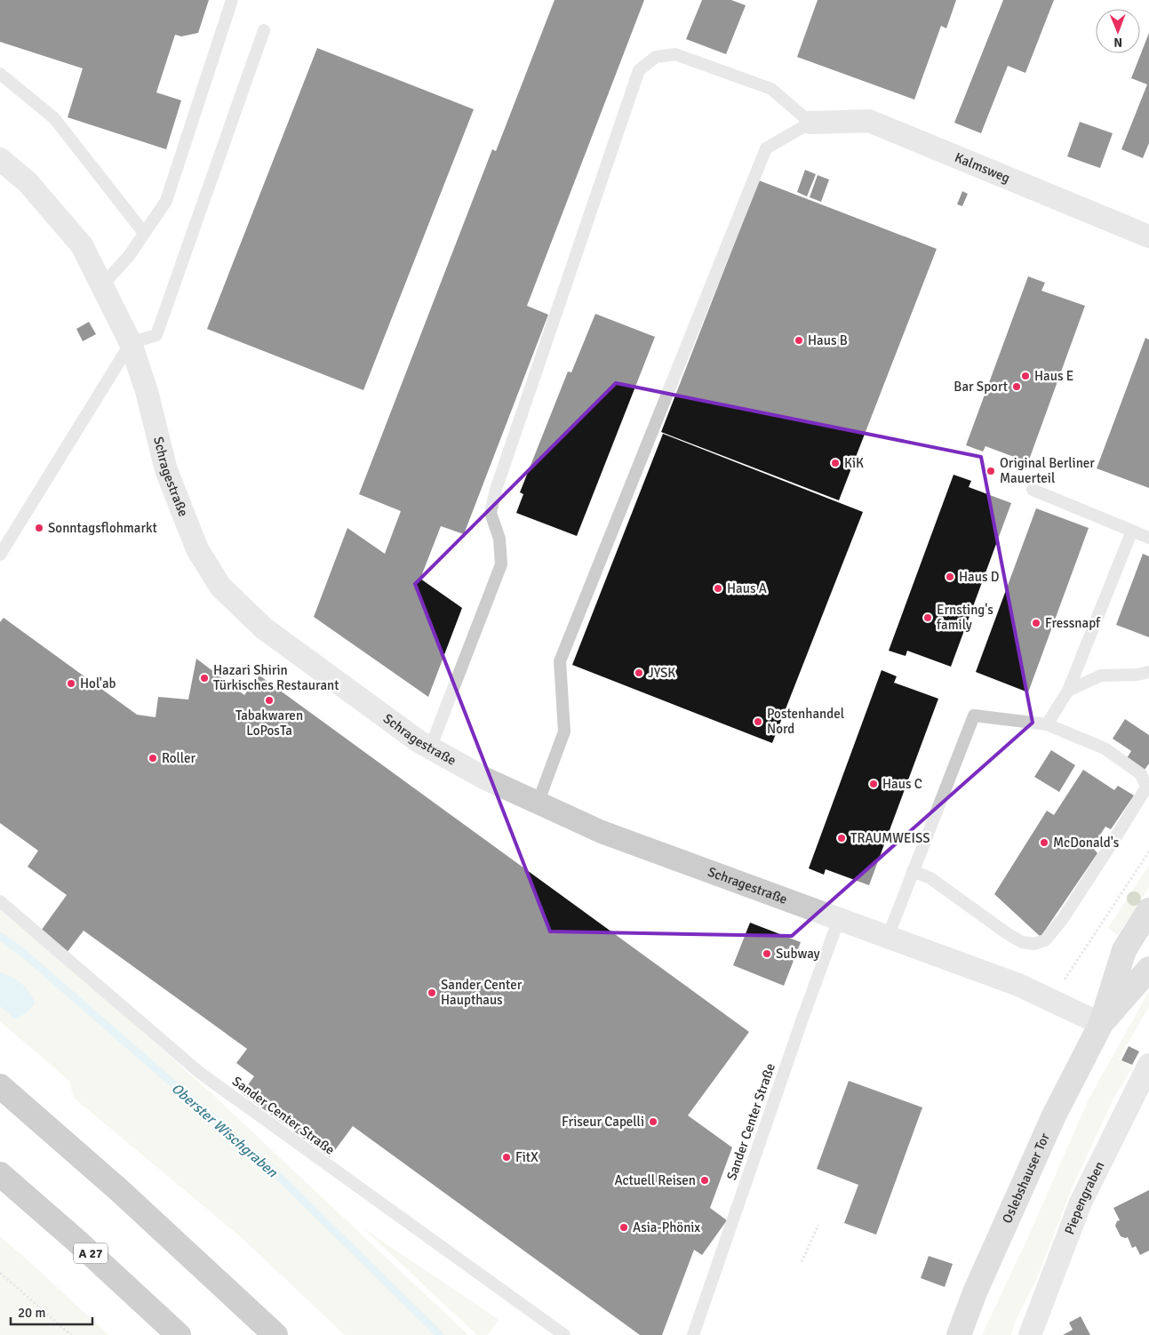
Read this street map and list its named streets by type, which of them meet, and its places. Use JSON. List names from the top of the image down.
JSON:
{
  "streets": {
    "highway": ["A 27"],
    "main road": ["Oslebshauser Tor"],
    "street": ["Kalmsweg", "Schragestraße", "Piepengraben"],
    "lane": ["Sander Center Straße"]
  },
  "crossings": [
    ["Schragestraße", "Sander Center Straße"],
    ["Schragestraße", "Oslebshauser Tor"]
  ],
  "water": ["Oberster Wischgraben"],
  "places": [
    "Haus B",
    "Haus E",
    "Bar Sport",
    "KiK",
    "Original Berliner Mauerteil",
    "Sonntagsflohmarkt",
    "Haus D",
    "Haus A",
    "Ernsting's family",
    "Fressnapf",
    "JYSK",
    "Hazari Shirin Türkisches Restaurant",
    "Hol'ab",
    "Tabakwaren LoPosTa",
    "Postenhandel Nord",
    "Roller",
    "Haus C",
    "TRAUMWEISS",
    "McDonald's",
    "Subway",
    "Sander Center Haupthaus",
    "Friseur Capelli",
    "FitX",
    "Actuell Reisen",
    "Asia-Phönix"
  ],
  "scale_bar": "20 m",
  "north": "bottom"
}
